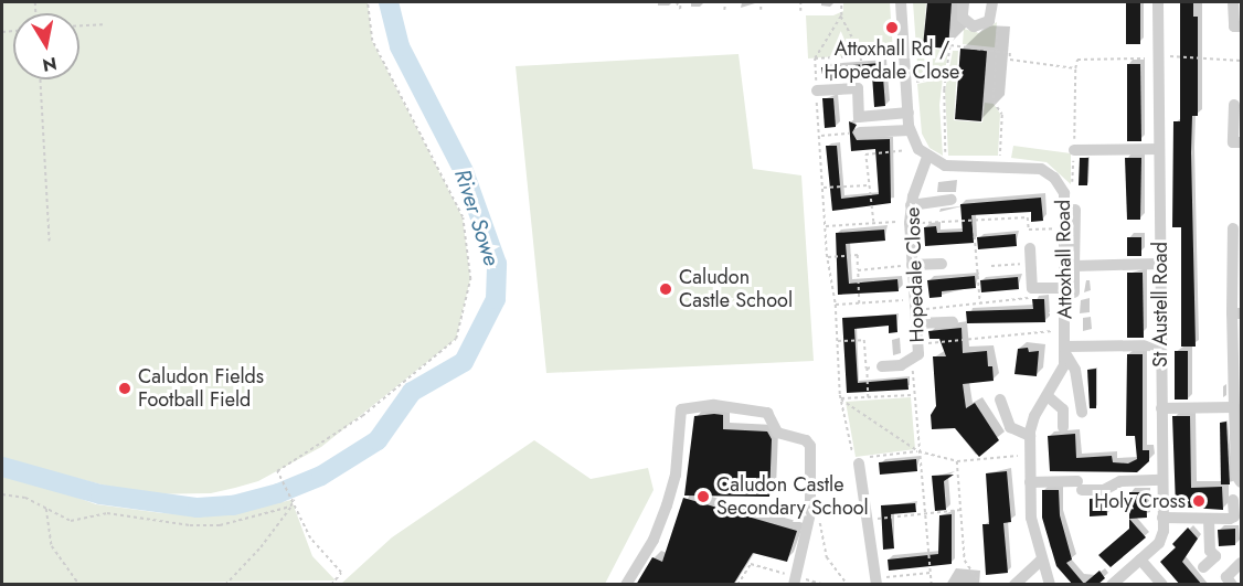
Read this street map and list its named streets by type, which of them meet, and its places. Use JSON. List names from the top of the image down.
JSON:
{
  "streets": {
    "street": ["Attoxhall Road", "Hopedale Close", "St Austell Road"]
  },
  "crossings": [
    ["Attoxhall Road", "Hopedale Close"]
  ],
  "water": ["River Sowe"],
  "places": [
    "Attoxhall Rd / Hopedale Close",
    "Caludon Castle School",
    "Caludon Fields Football Field",
    "Caludon Castle Secondary School",
    "Holy Cross"
  ],
  "north": "bottom"
}
